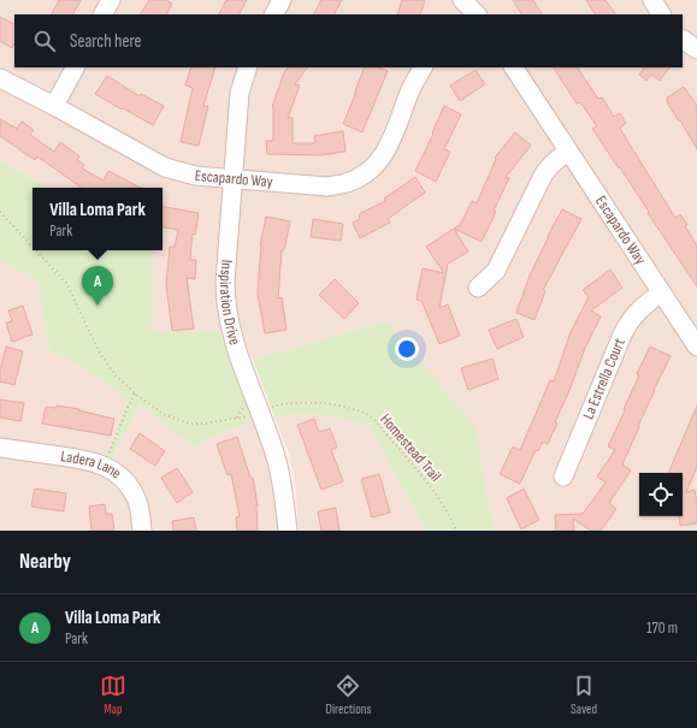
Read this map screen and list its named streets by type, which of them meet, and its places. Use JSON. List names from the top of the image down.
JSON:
{
  "streets": {
    "street": [
      "Escapardo Way",
      "Inspiration Drive",
      "La Estrella Court",
      "Ladera Lane"
    ],
    "path": ["Homestead Trail"]
  },
  "crossings": [
    ["Escapardo Way", "Inspiration Drive"],
    ["Escapardo Way", "La Estrella Court"]
  ],
  "page": {
    "search": "Search here",
    "popup": ["Villa Loma Park", "Park"],
    "pins": "A",
    "heading": "Nearby",
    "list": [
      {
        "mark": "A",
        "name": "Villa Loma Park",
        "note": "Park",
        "value": "170 m"
      }
    ],
    "nav": ["Map", "Directions", "Saved"]
  }
}
